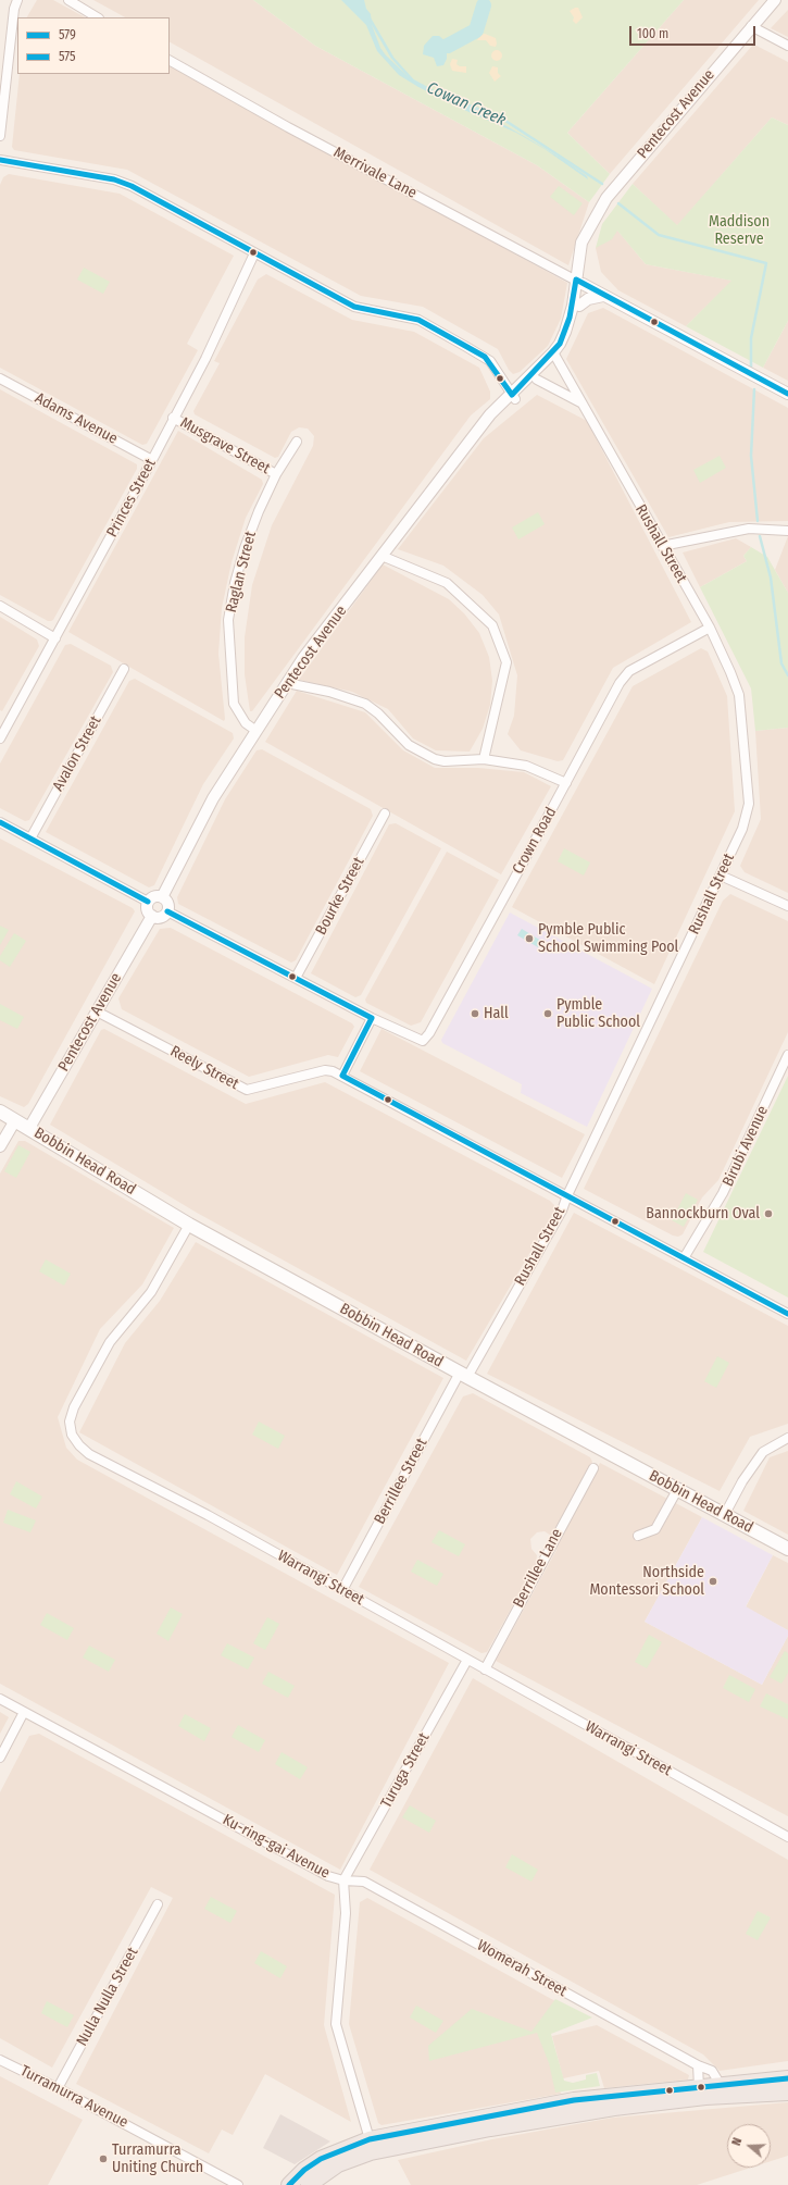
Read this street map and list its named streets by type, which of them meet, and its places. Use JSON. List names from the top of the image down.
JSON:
{
  "streets": {
    "main road": ["Bobbin Head Road"],
    "street": [
      "Pentecost Avenue",
      "Merrivale Lane",
      "Adams Avenue",
      "Musgrave Street",
      "Princes Street",
      "Rushall Street",
      "Raglan Street",
      "Avalon Street",
      "Crown Road",
      "Bourke Street",
      "Reely Street",
      "Birubi Avenue",
      "Berrillee Street",
      "Berrillee Lane",
      "Warrangi Street",
      "Turuga Street",
      "Ku-ring-gai Avenue",
      "Womerah Street",
      "Nulla Nulla Street",
      "Turramurra Avenue"
    ]
  },
  "crossings": [
    ["Pentecost Avenue", "Merrivale Lane"],
    ["Pentecost Avenue", "Rushall Street"],
    ["Pentecost Avenue", "Raglan Street"],
    ["Pentecost Avenue", "Reely Street"],
    ["Pentecost Avenue", "Bobbin Head Road"],
    ["Adams Avenue", "Princes Street"],
    ["Musgrave Street", "Princes Street"],
    ["Musgrave Street", "Raglan Street"],
    ["Rushall Street", "Crown Road"],
    ["Rushall Street", "Reely Street"],
    ["Rushall Street", "Bobbin Head Road"],
    ["Rushall Street", "Berrillee Street"],
    ["Reely Street", "Birubi Avenue"],
    ["Bobbin Head Road", "Berrillee Street"],
    ["Bobbin Head Road", "Warrangi Street"],
    ["Berrillee Street", "Warrangi Street"],
    ["Berrillee Lane", "Warrangi Street"],
    ["Warrangi Street", "Turuga Street"],
    ["Turuga Street", "Ku-ring-gai Avenue"],
    ["Turuga Street", "Womerah Street"],
    ["Ku-ring-gai Avenue", "Womerah Street"],
    ["Nulla Nulla Street", "Turramurra Avenue"]
  ],
  "water": ["Cowan Creek"],
  "parks": ["Maddison Reserve"],
  "places": [
    "Pymble Public School Swimming Pool",
    "Hall",
    "Pymble Public School",
    "Bannockburn Oval",
    "Northside Montessori School",
    "Turramurra Uniting Church"
  ],
  "lines": ["transit line 579", "transit line 575"],
  "legend": ["579", "575"],
  "scale_bar": "100 m",
  "north": "left"
}
